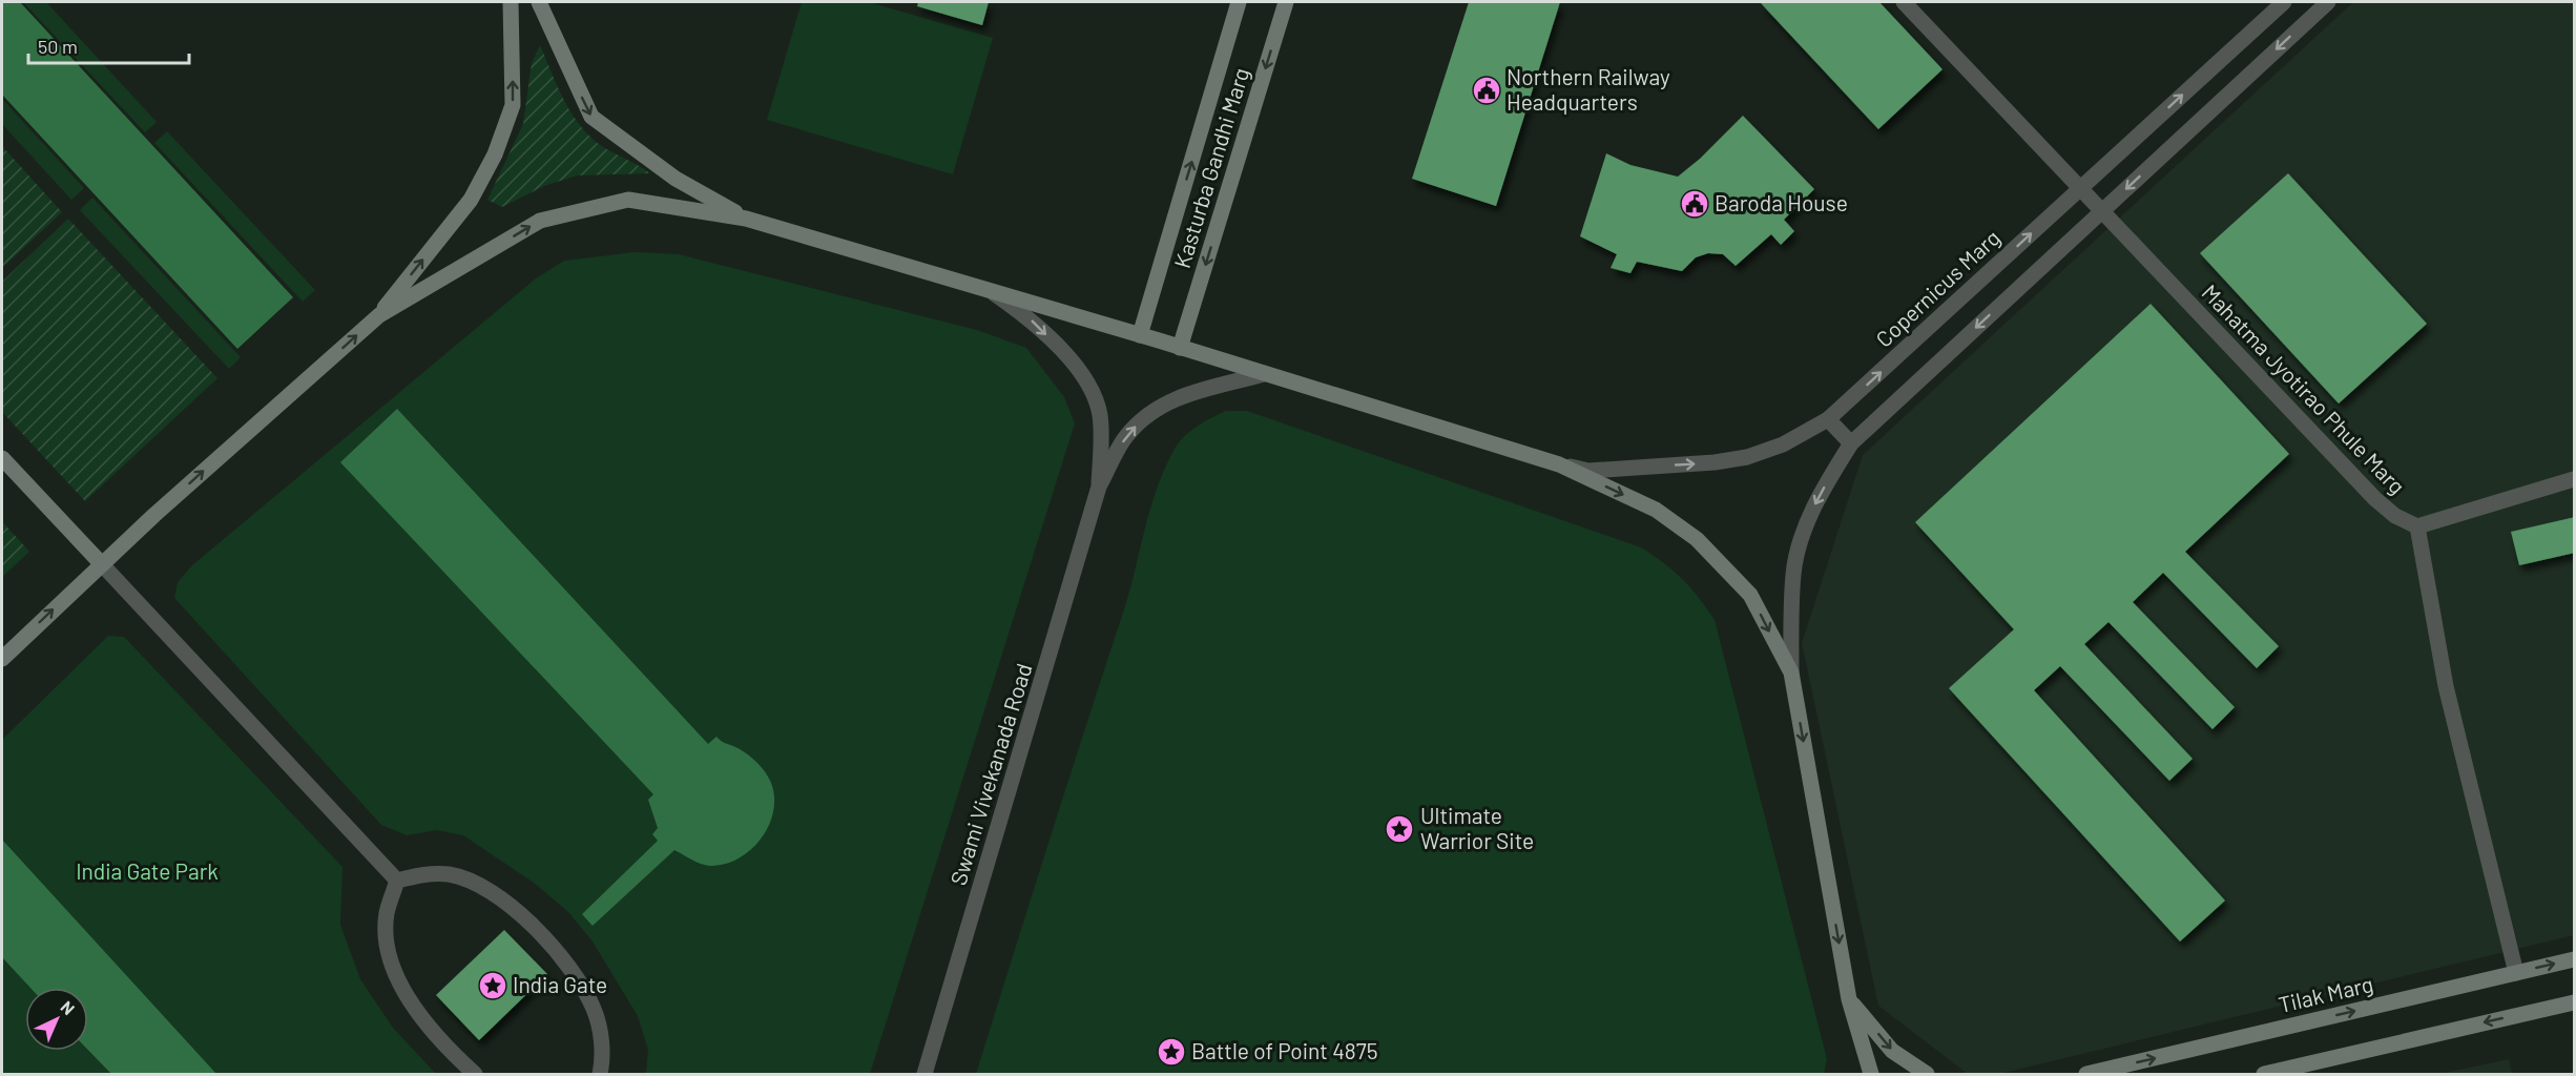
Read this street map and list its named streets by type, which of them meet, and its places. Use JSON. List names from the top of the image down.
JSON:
{
  "streets": {
    "main road": ["Kasturba Gandhi Marg", "Tilak Marg"],
    "street": ["Copernicus Marg", "Mahatma Jyotirao Phule Marg", "Swami Vivekanada Road"]
  },
  "crossings": [
    ["Copernicus Marg", "Mahatma Jyotirao Phule Marg"]
  ],
  "parks": ["India Gate Park"],
  "places": {
    "public building": ["Northern Railway Headquarters", "Baroda House"],
    "place": ["Ultimate Warrior Site", "India Gate", "Battle of Point 4875"]
  },
  "scale_bar": "50 m",
  "north": "top right"
}
